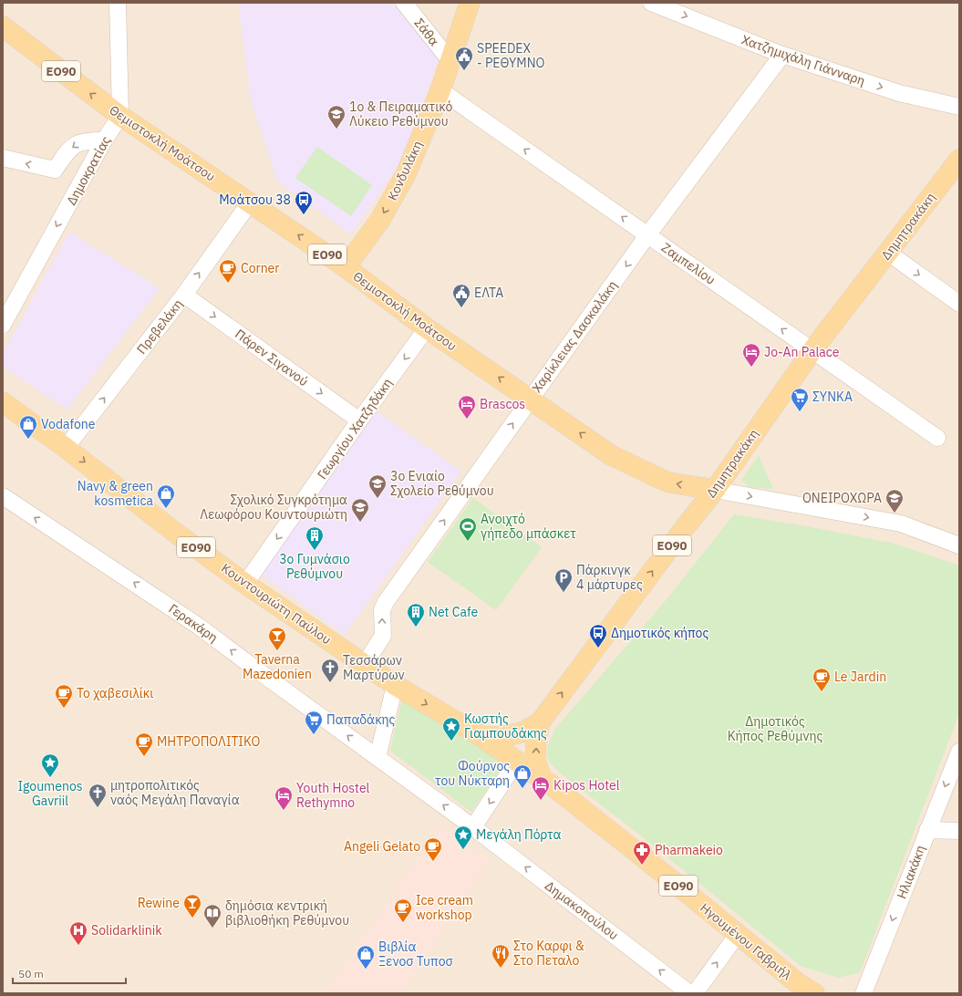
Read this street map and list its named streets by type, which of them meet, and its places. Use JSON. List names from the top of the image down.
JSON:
{
  "streets": {
    "main road": [
      "ΕΟ90",
      "Θεμιστοκλή Μοάτσου",
      "Κονδυλάκη",
      "Δημητρακάκη",
      "Κουντουριώτη Παύλου",
      "Ηγουμένου Γαβριήλ"
    ],
    "street": [
      "Σάθα",
      "Χατζημιχάλη Γιάνναρη",
      "Δημοκρατίας",
      "Ζαμπελίου",
      "Πρεβελάκη",
      "Χαρίκλειας Δασκαλάκη",
      "Πάρεν Σιγανού",
      "Γεωργίου Χατζηδάκη",
      "Γερακάρη",
      "Ηλιακάκη",
      "Δημακοπούλου"
    ]
  },
  "crossings": [
    ["Σάθα", "Κονδυλάκη"],
    ["Χατζημιχάλη Γιάνναρη", "Χαρίκλειας Δασκαλάκη"],
    ["ΕΟ90", "Δημητρακάκη"],
    ["ΕΟ90", "Κουντουριώτη Παύλου"],
    ["ΕΟ90", "Ηγουμένου Γαβριήλ"],
    ["Θεμιστοκλή Μοάτσου", "Δημοκρατίας"],
    ["Θεμιστοκλή Μοάτσου", "Κονδυλάκη"],
    ["Θεμιστοκλή Μοάτσου", "Δημητρακάκη"],
    ["Θεμιστοκλή Μοάτσου", "Πρεβελάκη"],
    ["Θεμιστοκλή Μοάτσου", "Χαρίκλειας Δασκαλάκη"],
    ["Θεμιστοκλή Μοάτσου", "Γεωργίου Χατζηδάκη"],
    ["Κονδυλάκη", "Ζαμπελίου"],
    ["Δημητρακάκη", "Ζαμπελίου"],
    ["Δημητρακάκη", "Ηγουμένου Γαβριήλ"],
    ["Ζαμπελίου", "Χαρίκλειας Δασκαλάκη"],
    ["Πρεβελάκη", "Πάρεν Σιγανού"],
    ["Πρεβελάκη", "Κουντουριώτη Παύλου"],
    ["Χαρίκλειας Δασκαλάκη", "Κουντουριώτη Παύλου"],
    ["Πάρεν Σιγανού", "Γεωργίου Χατζηδάκη"],
    ["Γεωργίου Χατζηδάκη", "Κουντουριώτη Παύλου"]
  ],
  "one_way": [
    "Χατζημιχάλη Γιάνναρη",
    "Θεμιστοκλή Μοάτσου",
    "Δημοκρατίας",
    "Κονδυλάκη",
    "Δημητρακάκη",
    "Ζαμπελίου",
    "Πρεβελάκη",
    "Πάρεν Σιγανού",
    "Γεωργίου Χατζηδάκη",
    "Κουντουριώτη Παύλου",
    "Γερακάρη",
    "Ηλιακάκη",
    "Δημακοπούλου"
  ],
  "parks": ["Δημοτικός Κήπος Ρεθύμνης"],
  "places": {
    "public building": ["SPEEDEX - ΡΕΘΥΜΝΟ", "ΕΛΤΑ"],
    "school or university": [
      "1ο & Πειραματικό Λύκειο Ρεθύμνου",
      "3ο Ενιαίο Σχολείο Ρεθύμνου",
      "ΟΝΕΙΡΟΧΩΡΑ",
      "Σχολικό Συγκρότημα Λεωφόρου Κουντουριώτη"
    ],
    "bus stop": ["Μοάτσου 38", "Δημοτικός κήπος"],
    "cafe": [
      "Corner",
      "Le Jardin",
      "Το χαβεσιλίκι",
      "ΜΗΤΡΟΠΟΛΙΤΙΚΟ",
      "Angeli Gelato",
      "Ice cream workshop"
    ],
    "hotel": [
      "Jo-An Palace",
      "Brascos",
      "Kipos Hotel",
      "Youth Hostel Rethymno"
    ],
    "supermarket": ["ΣΥΝΚΑ", "Παπαδάκης"],
    "shop": [
      "Vodafone",
      "Navy & green kosmetica",
      "Φούρνος του Νύκταρη",
      "Βιβλία Ξενοσ Τυποσ"
    ],
    "sports": ["Ανοιχτό γήπεδο μπάσκετ"],
    "building": ["3o Γυμνάσιο Ρεθύμνου", "Net Cafe"],
    "parking": ["Πάρκινγκ 4 μάρτυρες"],
    "bar": ["Taverna Mazedonien", "Rewine"],
    "church": ["Τεσσάρων Μαρτύρων", "μητροπολιτικός ναός Μεγάλη Παναγία"],
    "place": ["Κωστής Γιαμπουδάκης", "Igoumenos Gavriil", "Μεγάλη Πόρτα"],
    "pharmacy": ["Pharmakeio"],
    "library": ["δημόσια κεντρική βιβλιοθήκη Ρεθύμνου"],
    "hospital": ["Solidarklinik"],
    "restaurant": ["Στο Καρφι & Στο Πεταλο"]
  },
  "scale_bar": "50 m"
}
